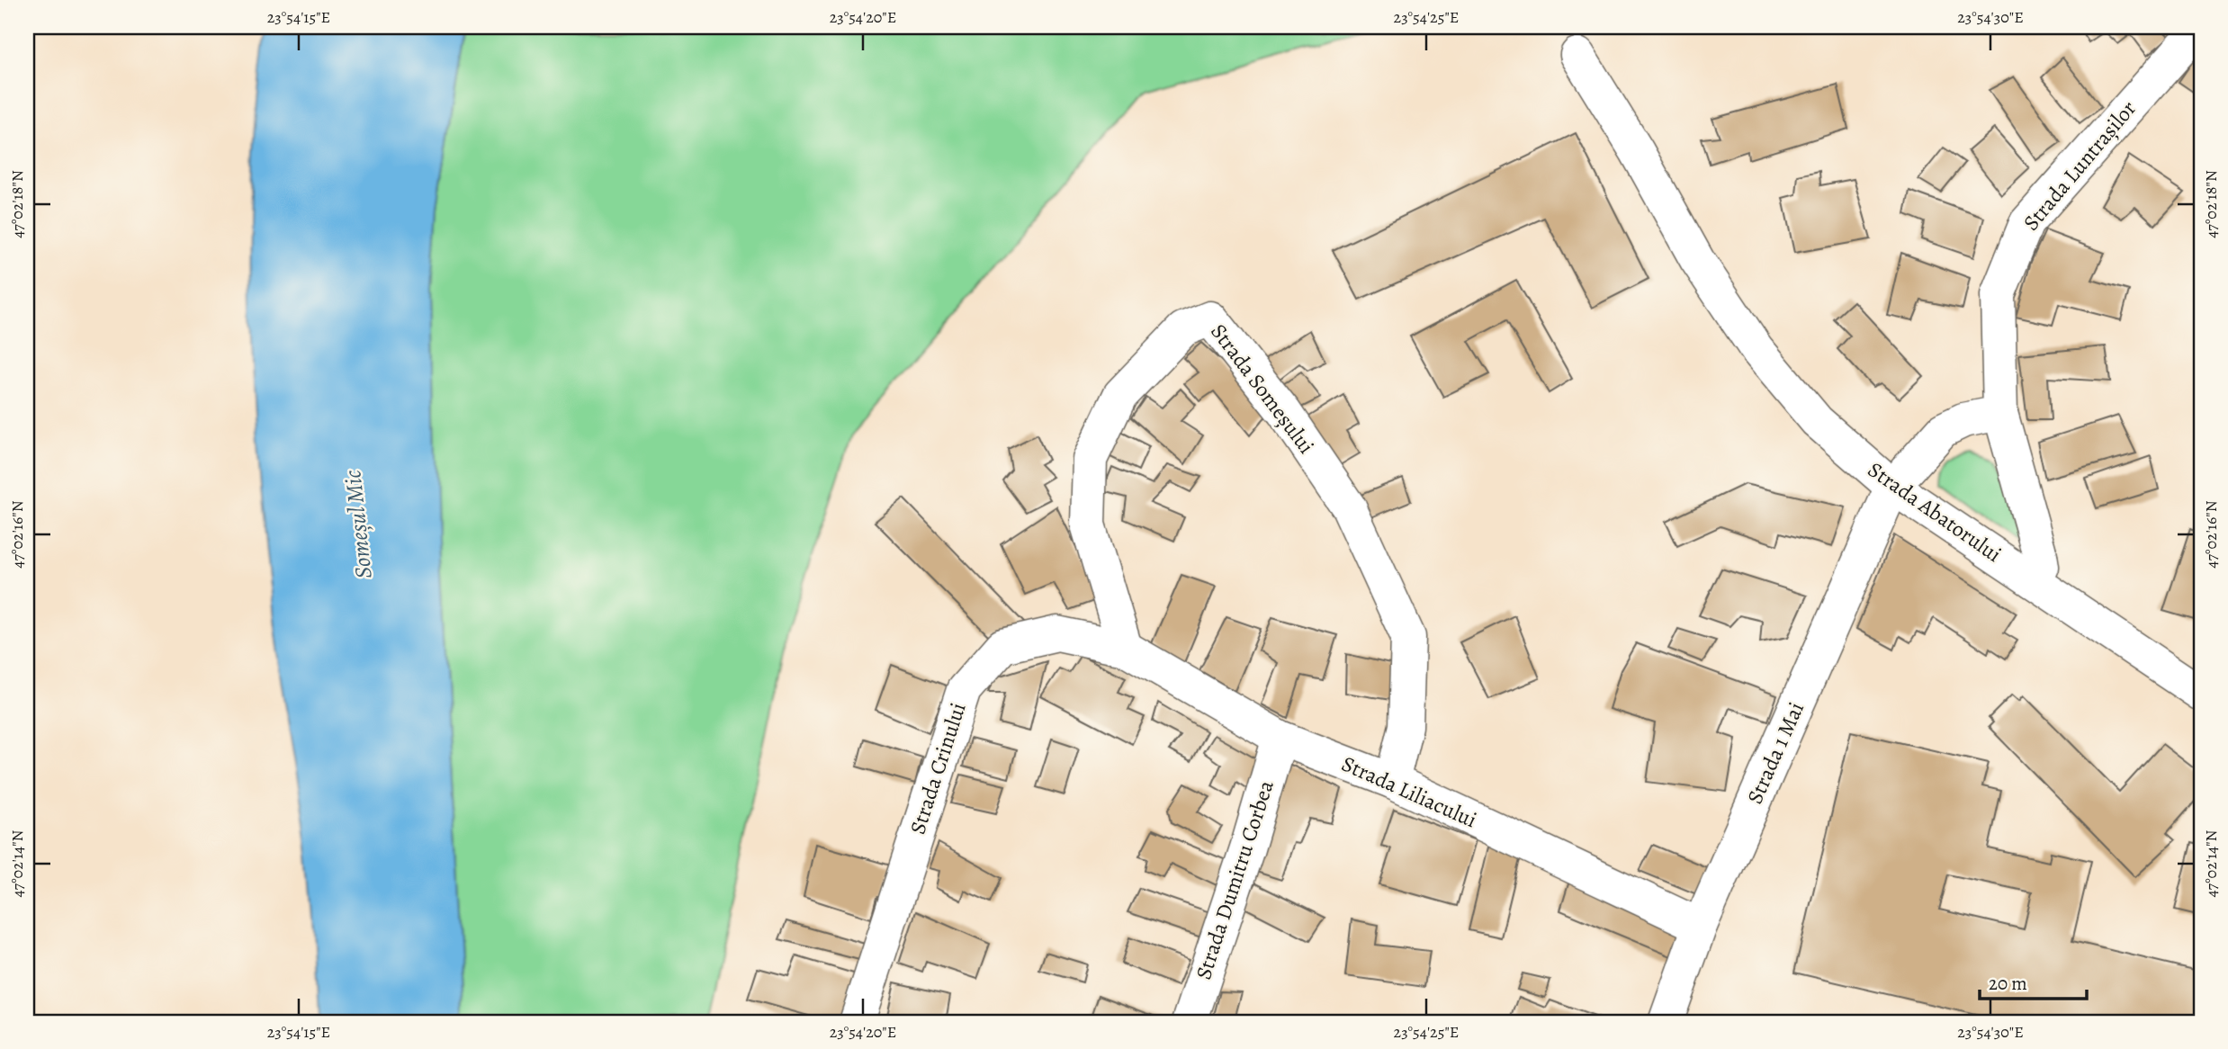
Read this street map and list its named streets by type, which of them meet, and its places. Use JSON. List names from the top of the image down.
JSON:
{
  "streets": {
    "street": [
      "Strada Luntrașilor",
      "Strada Someșului",
      "Strada Abatorului",
      "Strada 1 Mai",
      "Strada Crinului",
      "Strada Liliacului",
      "Strada Dumitru Corbea"
    ]
  },
  "crossings": [
    ["Strada Luntrașilor", "Strada Abatorului"],
    ["Strada Someșului", "Strada Crinului"],
    ["Strada Someșului", "Strada Liliacului"],
    ["Strada Abatorului", "Strada 1 Mai"],
    ["Strada 1 Mai", "Strada Liliacului"],
    ["Strada Crinului", "Strada Liliacului"],
    ["Strada Liliacului", "Strada Dumitru Corbea"]
  ],
  "water": ["Someșul Mic"],
  "scale_bar": "20 m",
  "coordinates": [
    "23°54'15\"E",
    "23°54'20\"E",
    "23°54'25\"E",
    "23°54'30\"E",
    "47°02'18\"N",
    "47°02'16\"N",
    "47°02'14\"N"
  ]
}
